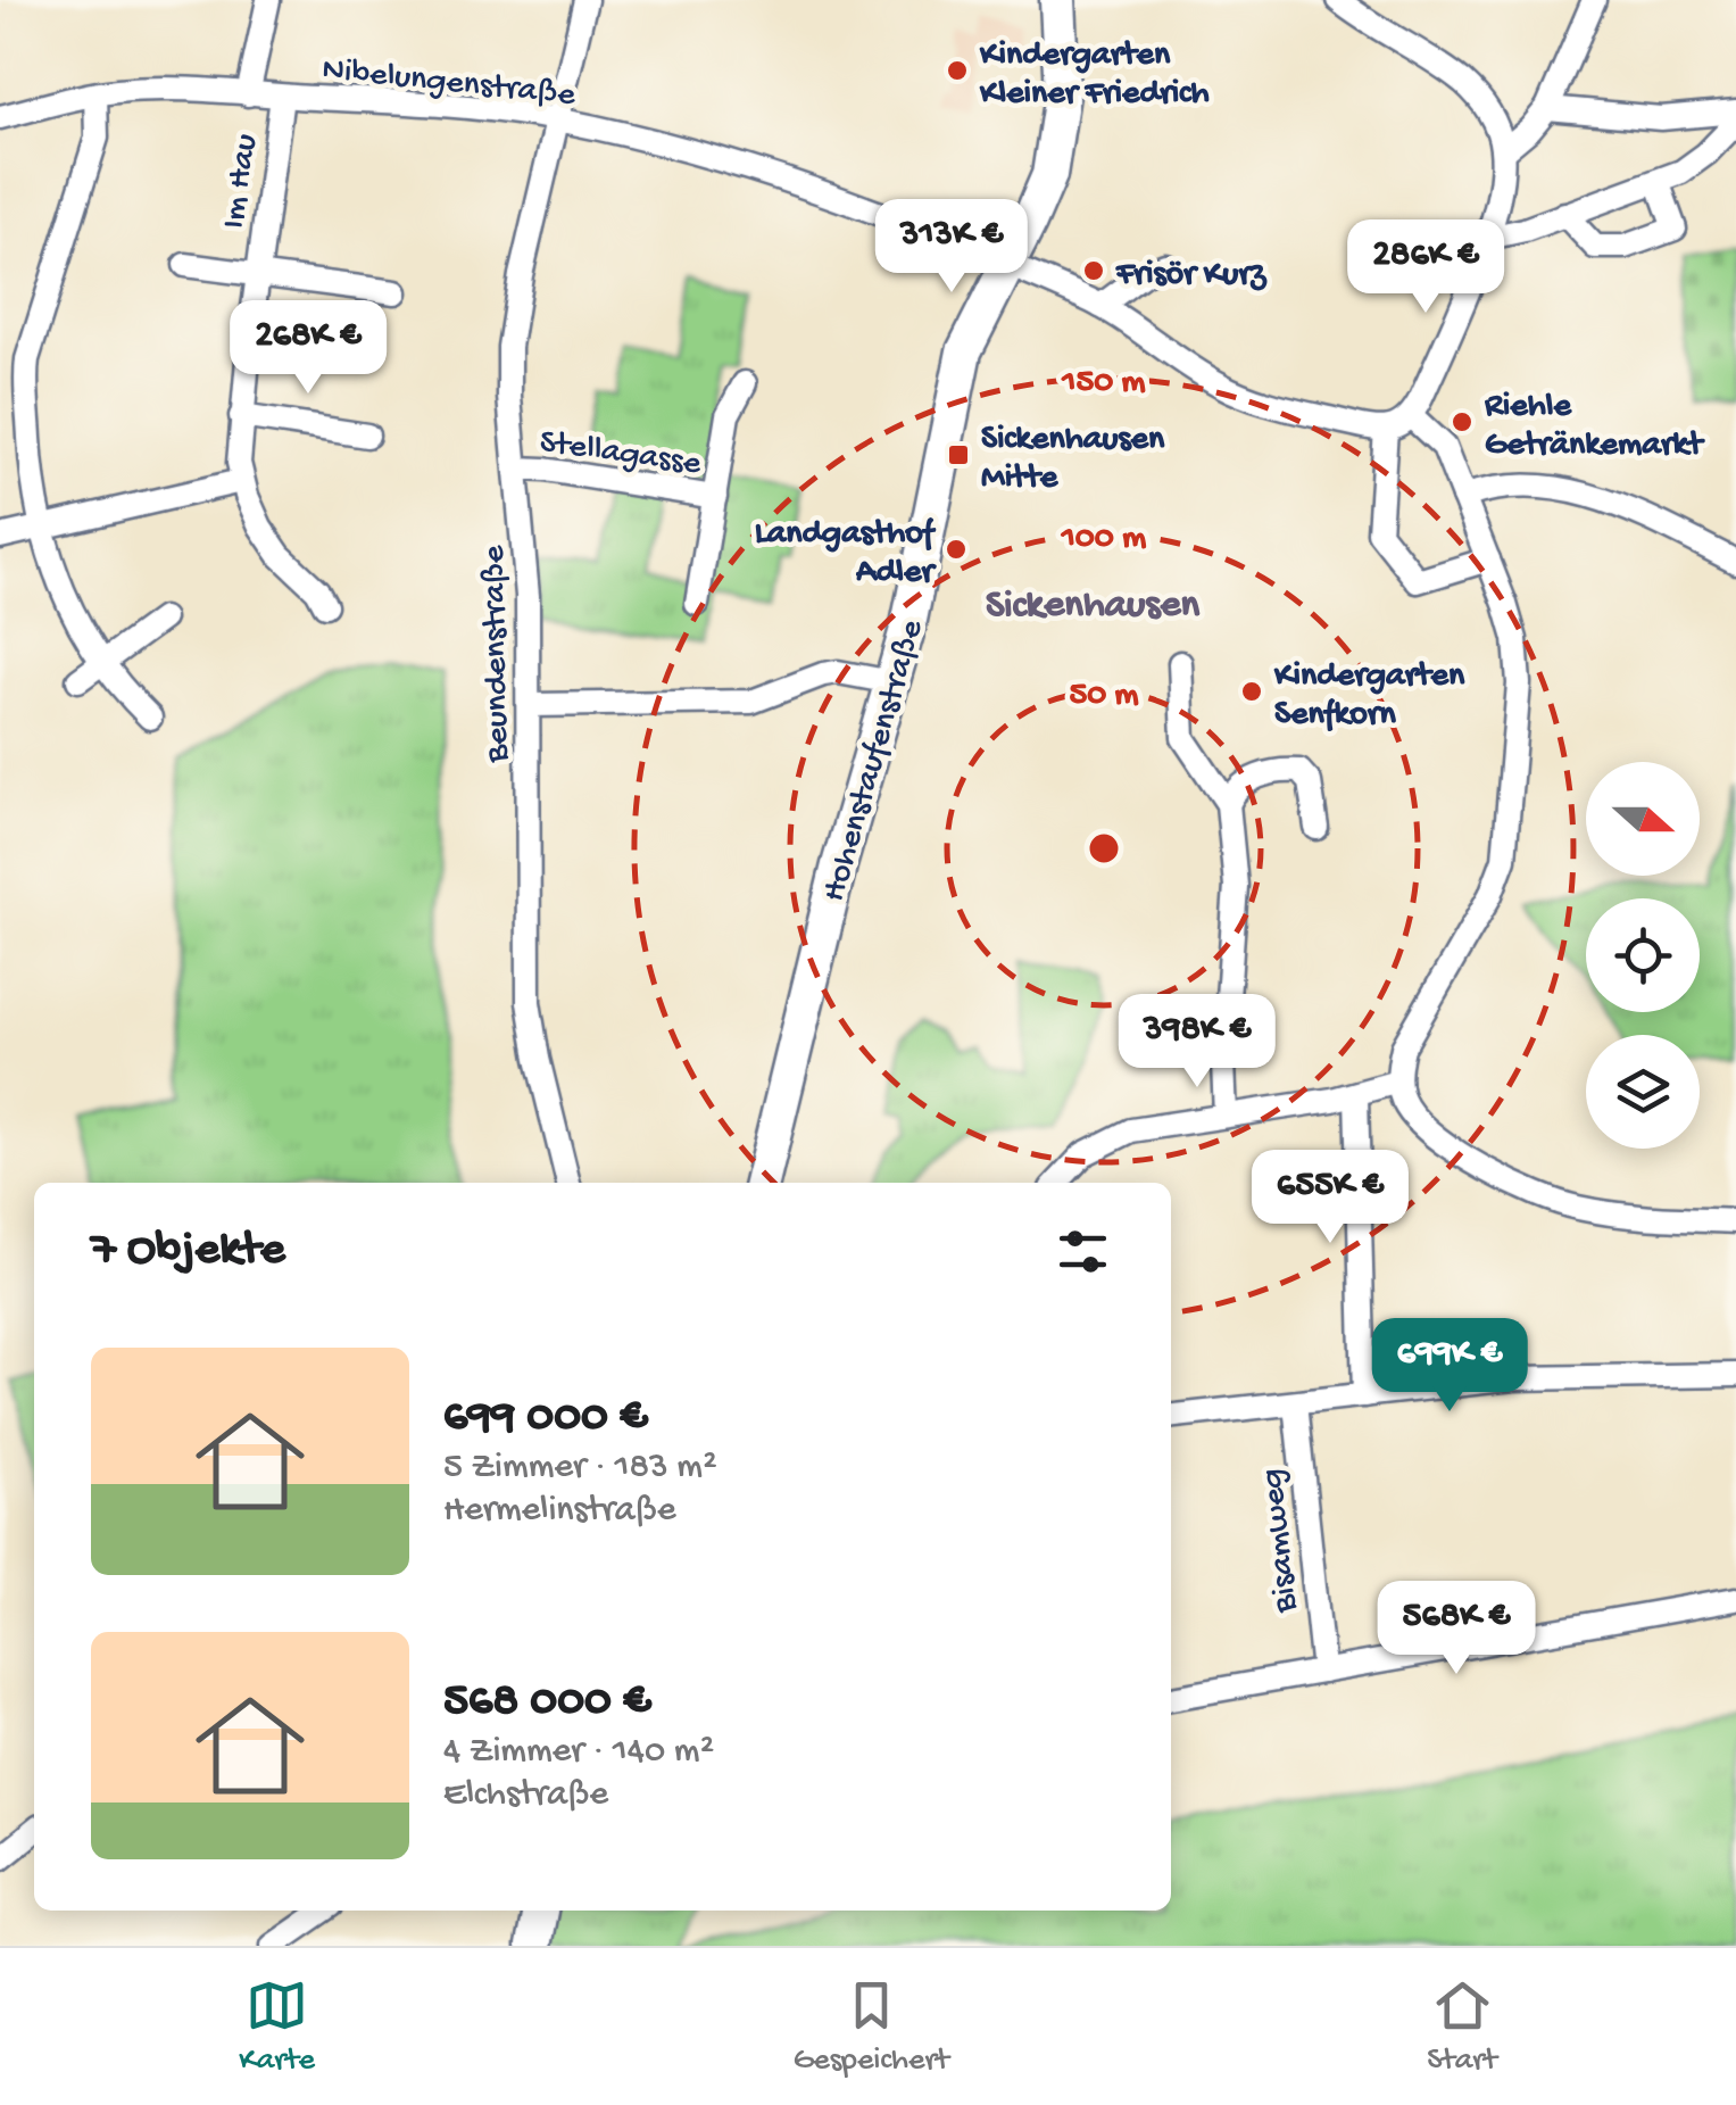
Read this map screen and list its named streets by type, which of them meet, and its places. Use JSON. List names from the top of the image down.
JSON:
{
  "streets": {
    "street": [
      "Nibelungenstraße",
      "Im Hau",
      "Stellagasse",
      "Beundenstraße",
      "Hohenstaufenstraße",
      "Bisamweg"
    ]
  },
  "crossings": [
    ["Nibelungenstraße", "Im Hau"],
    ["Nibelungenstraße", "Beundenstraße"],
    ["Nibelungenstraße", "Hohenstaufenstraße"],
    ["Stellagasse", "Beundenstraße"]
  ],
  "districts": ["Sickenhausen"],
  "places": {
    "other": [
      "Kindergarten Kleiner Friedrich",
      "Frisör Kurz",
      "Riehle Getränkemarkt",
      "Landgasthof Adler",
      "Kindergarten Senfkorn"
    ],
    "transit": ["Sickenhausen Mitte"]
  },
  "north": "right",
  "page": {
    "price": [
      "313K €",
      "286K €",
      "268K €",
      "398K €",
      "655K €",
      "699K €",
      "568K €"
    ],
    "heading": "7 Objekte",
    "list": [
      {
        "name": "699 000 €",
        "note": "5 Zimmer · 183 m² · Hermelinstraße"
      },
      {
        "name": "568 000 €",
        "note": "4 Zimmer · 140 m² · Elchstraße"
      }
    ],
    "tabs": ["Karte", "Gespeichert", "Start"]
  },
  "rings": ["150 m", "100 m", "50 m"]
}
